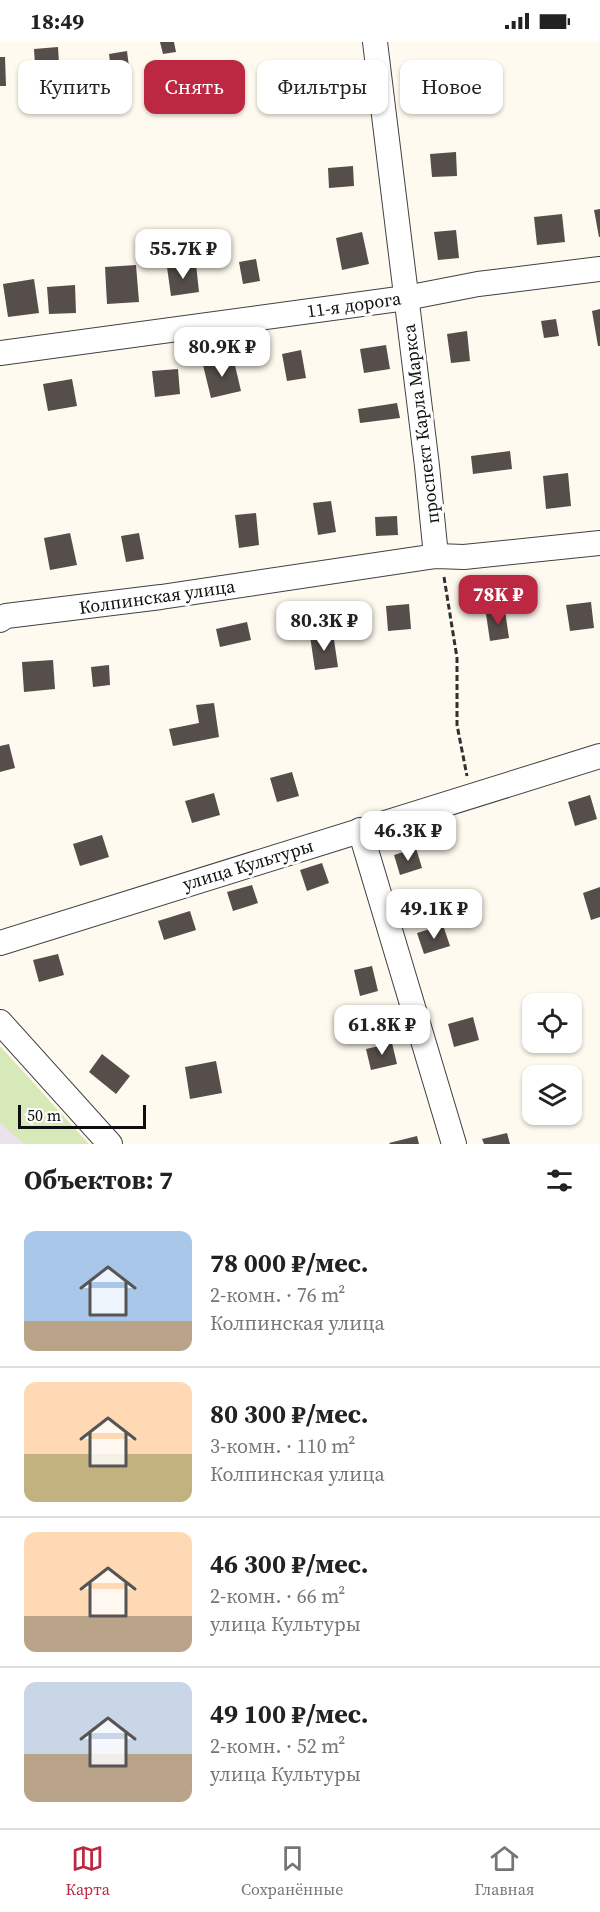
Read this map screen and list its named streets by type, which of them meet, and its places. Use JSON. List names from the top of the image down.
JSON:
{
  "streets": {
    "street": [
      "11-я дорога",
      "проспект Карла Маркса",
      "Колпинская улица",
      "улица Культуры"
    ]
  },
  "crossings": [
    ["11-я дорога", "проспект Карла Маркса"],
    ["проспект Карла Маркса", "Колпинская улица"]
  ],
  "scale_bar": "50 m",
  "page": {
    "status": "18:49",
    "chip": [
      "Купить",
      "Снять",
      "Фильтры",
      "Новое"
    ],
    "price": [
      "55.7K ₽",
      "80.9K ₽",
      "78K ₽",
      "80.3K ₽",
      "46.3K ₽",
      "49.1K ₽",
      "61.8K ₽"
    ],
    "scale": "50 m",
    "heading": "Объектов: 7",
    "list": [
      {
        "name": "78 000 ₽/мес.",
        "note": "2-комн. · 76 m² · Колпинская улица"
      },
      {
        "name": "80 300 ₽/мес.",
        "note": "3-комн. · 110 m² · Колпинская улица"
      },
      {
        "name": "46 300 ₽/мес.",
        "note": "2-комн. · 66 m² · улица Культуры"
      },
      {
        "name": "49 100 ₽/мес.",
        "note": "2-комн. · 52 m² · улица Культуры"
      }
    ],
    "tabs": ["Карта", "Сохранённые", "Главная"]
  }
}
